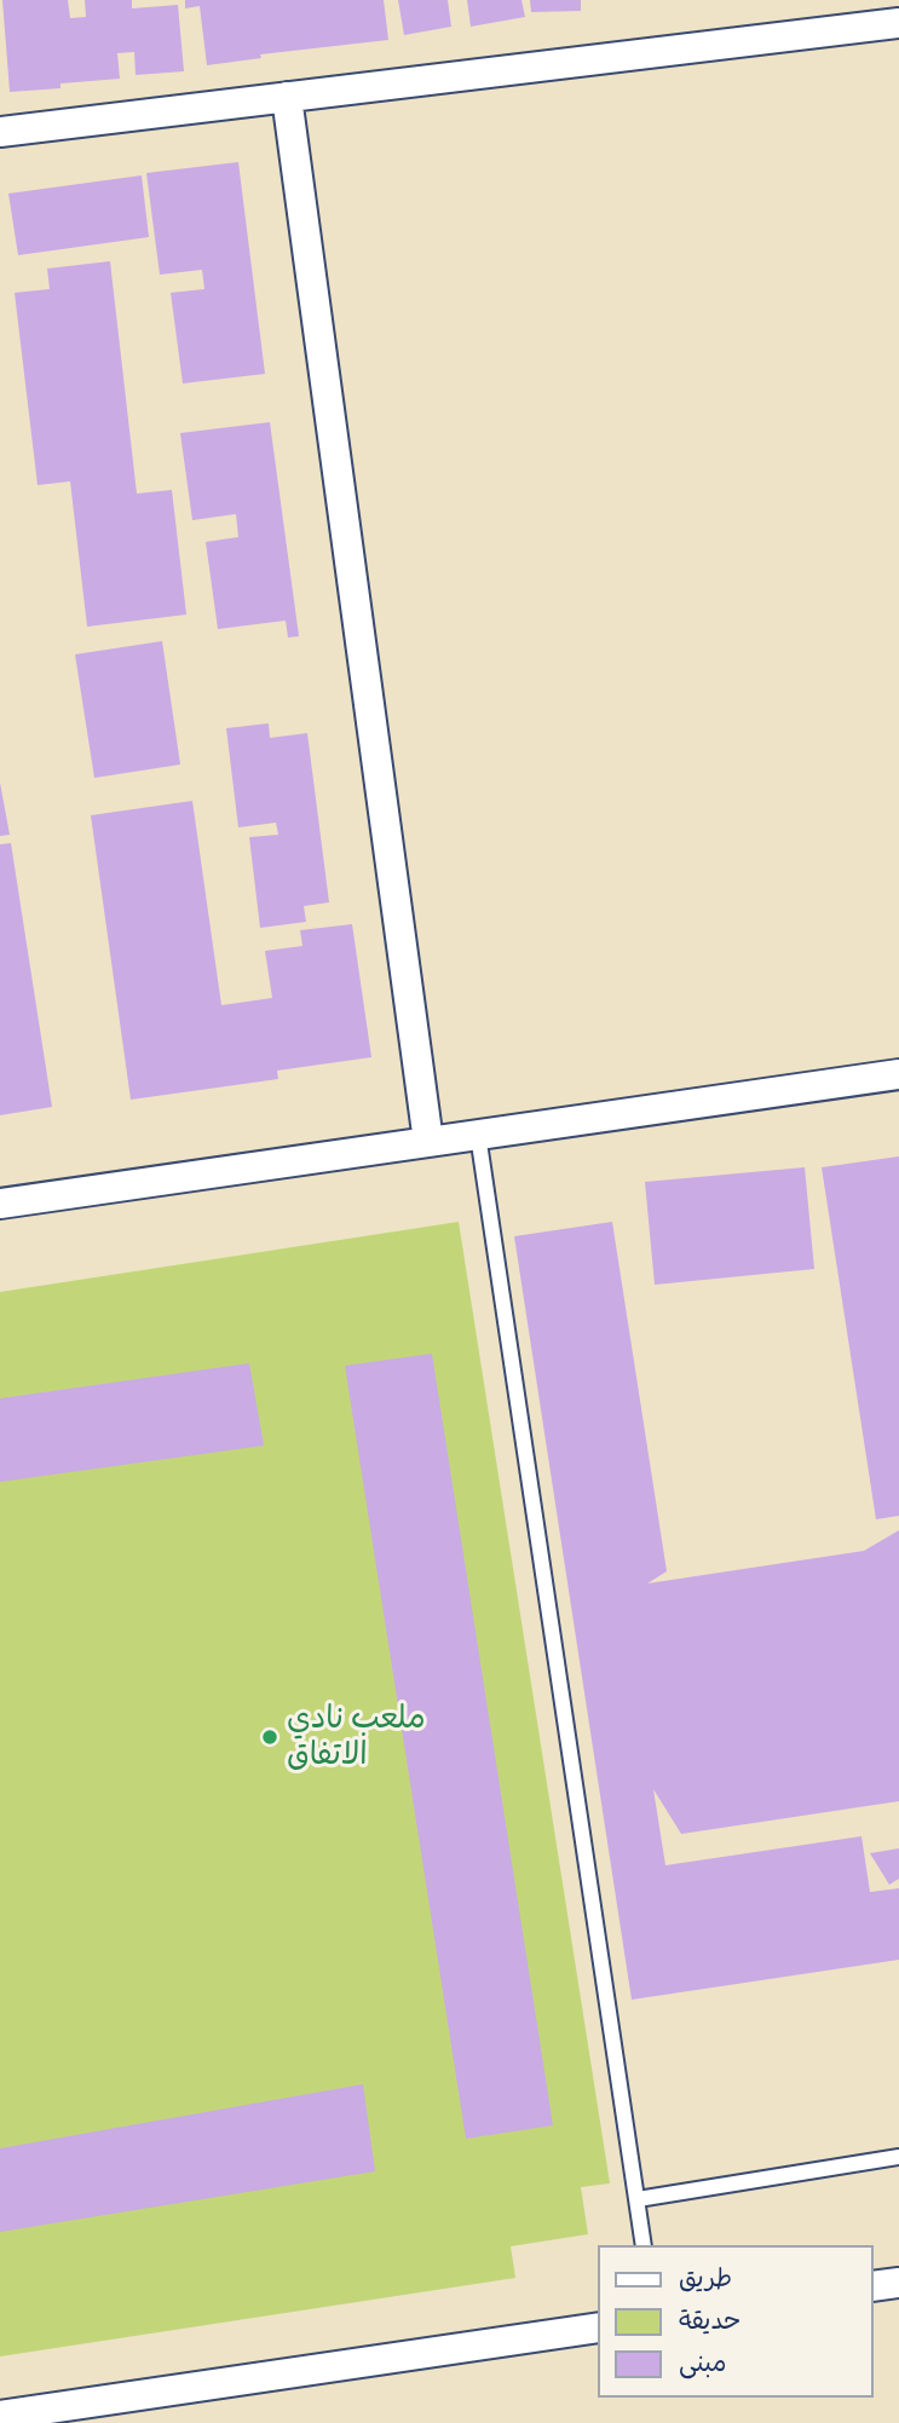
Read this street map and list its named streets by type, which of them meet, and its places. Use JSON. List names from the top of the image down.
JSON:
{
  "places": ["ملعب نادي الاتفاق"],
  "legend": ["طريق", "حديقة", "مبنى"]
}
